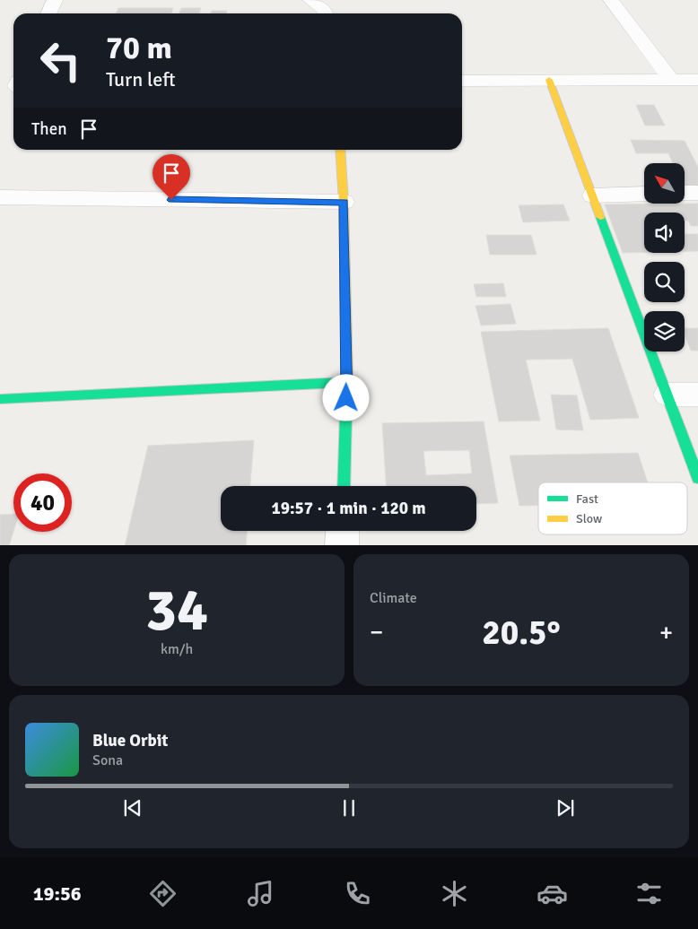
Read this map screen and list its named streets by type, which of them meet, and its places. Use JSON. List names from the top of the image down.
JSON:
{
  "legend": ["Fast", "Slow"],
  "north": "top left",
  "page": {
    "turn": ["70 m", "Turn left"],
    "then": "Then",
    "limit": "40",
    "trip": "19:57 · 1 min · 120 m",
    "tile": [
      ["34", "km/h"],
      "Climate"
    ],
    "heat": ["−", "20.5°", "+"],
    "song": ["Blue Orbit", "Sona"],
    "tabs": "19:56"
  }
}
